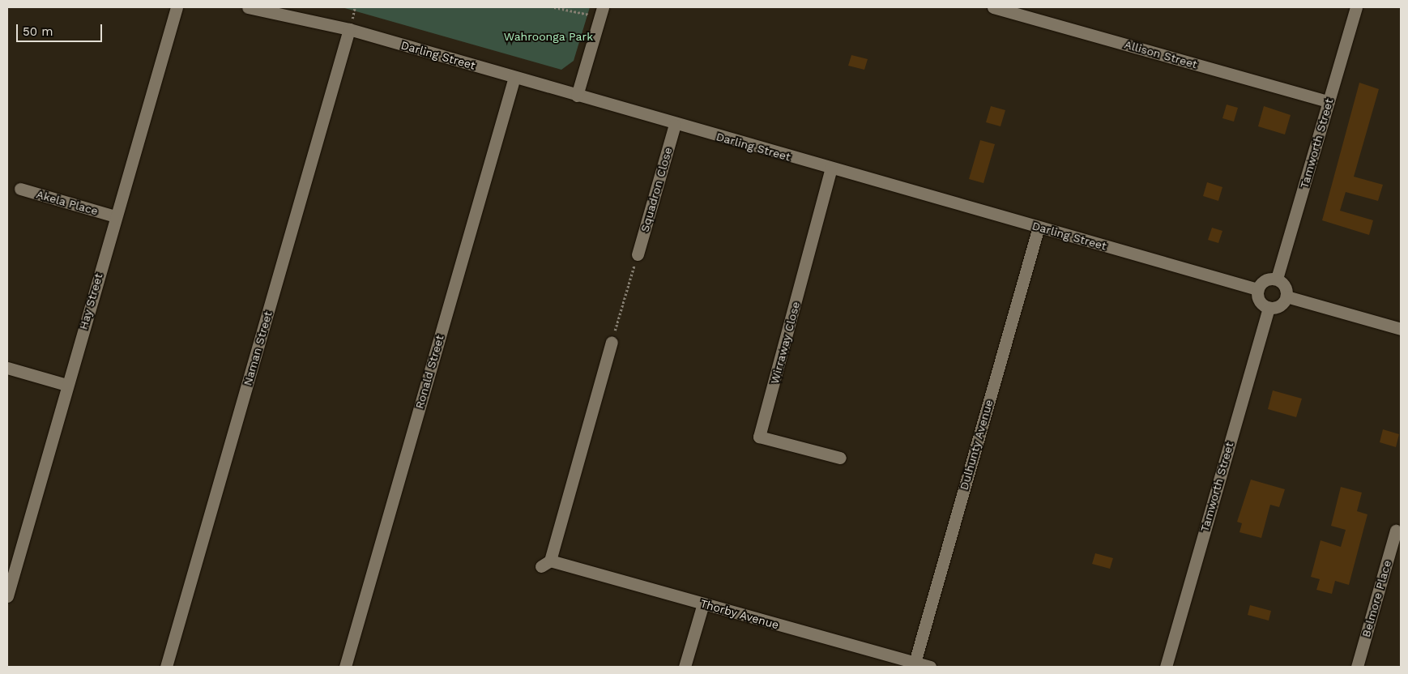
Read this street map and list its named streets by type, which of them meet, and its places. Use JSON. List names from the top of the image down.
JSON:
{
  "streets": {
    "street": [
      "Allison Street",
      "Darling Street",
      "Tamworth Street",
      "Squadron Close",
      "Akela Place",
      "Hay Street",
      "Wirraway Close",
      "Naman Street",
      "Ronald Street",
      "Dulhunty Avenue",
      "Belmore Place",
      "Thorby Avenue"
    ]
  },
  "crossings": [
    ["Allison Street", "Tamworth Street"],
    ["Darling Street", "Tamworth Street"],
    ["Darling Street", "Squadron Close"],
    ["Darling Street", "Wirraway Close"],
    ["Darling Street", "Naman Street"],
    ["Darling Street", "Ronald Street"],
    ["Darling Street", "Dulhunty Avenue"],
    ["Akela Place", "Hay Street"],
    ["Dulhunty Avenue", "Thorby Avenue"]
  ],
  "parks": ["Wahroonga Park"],
  "scale_bar": "50 m"
}
